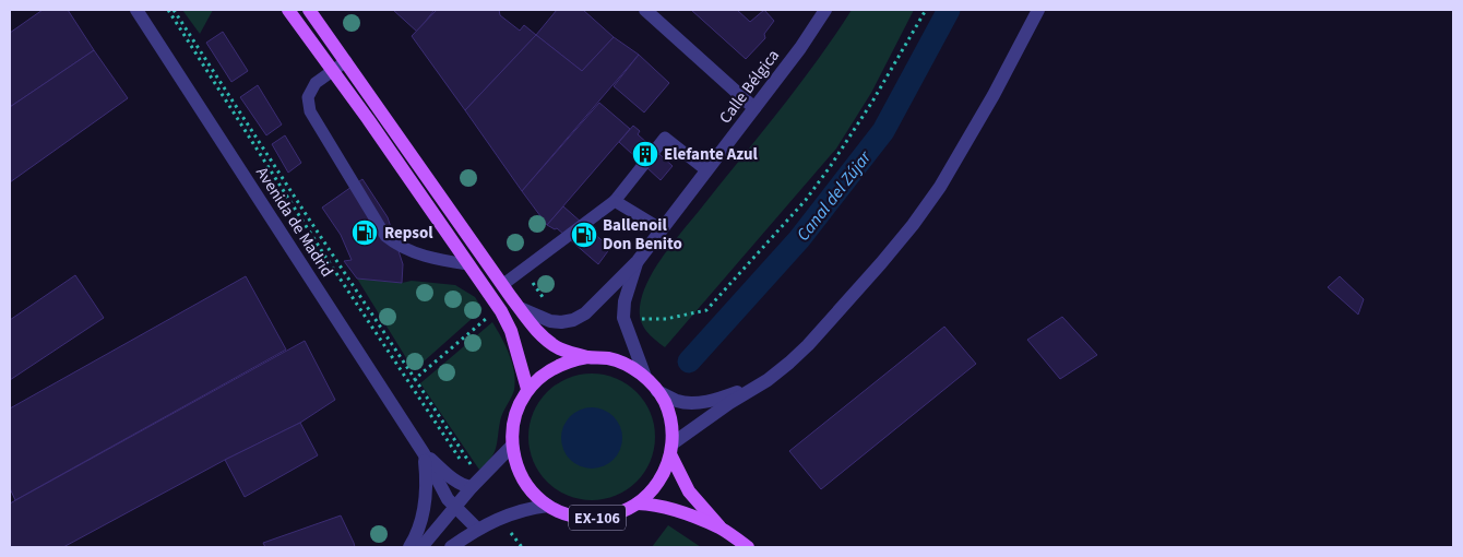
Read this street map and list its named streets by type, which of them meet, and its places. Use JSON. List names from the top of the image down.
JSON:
{
  "streets": {
    "main road": ["EX-106"],
    "street": ["Calle Bélgica", "Avenida de Madrid"]
  },
  "water": ["Canal del Zújar"],
  "places": {
    "building": ["Elefante Azul"],
    "fuel station": ["Repsol", "Ballenoil Don Benito"]
  }
}
